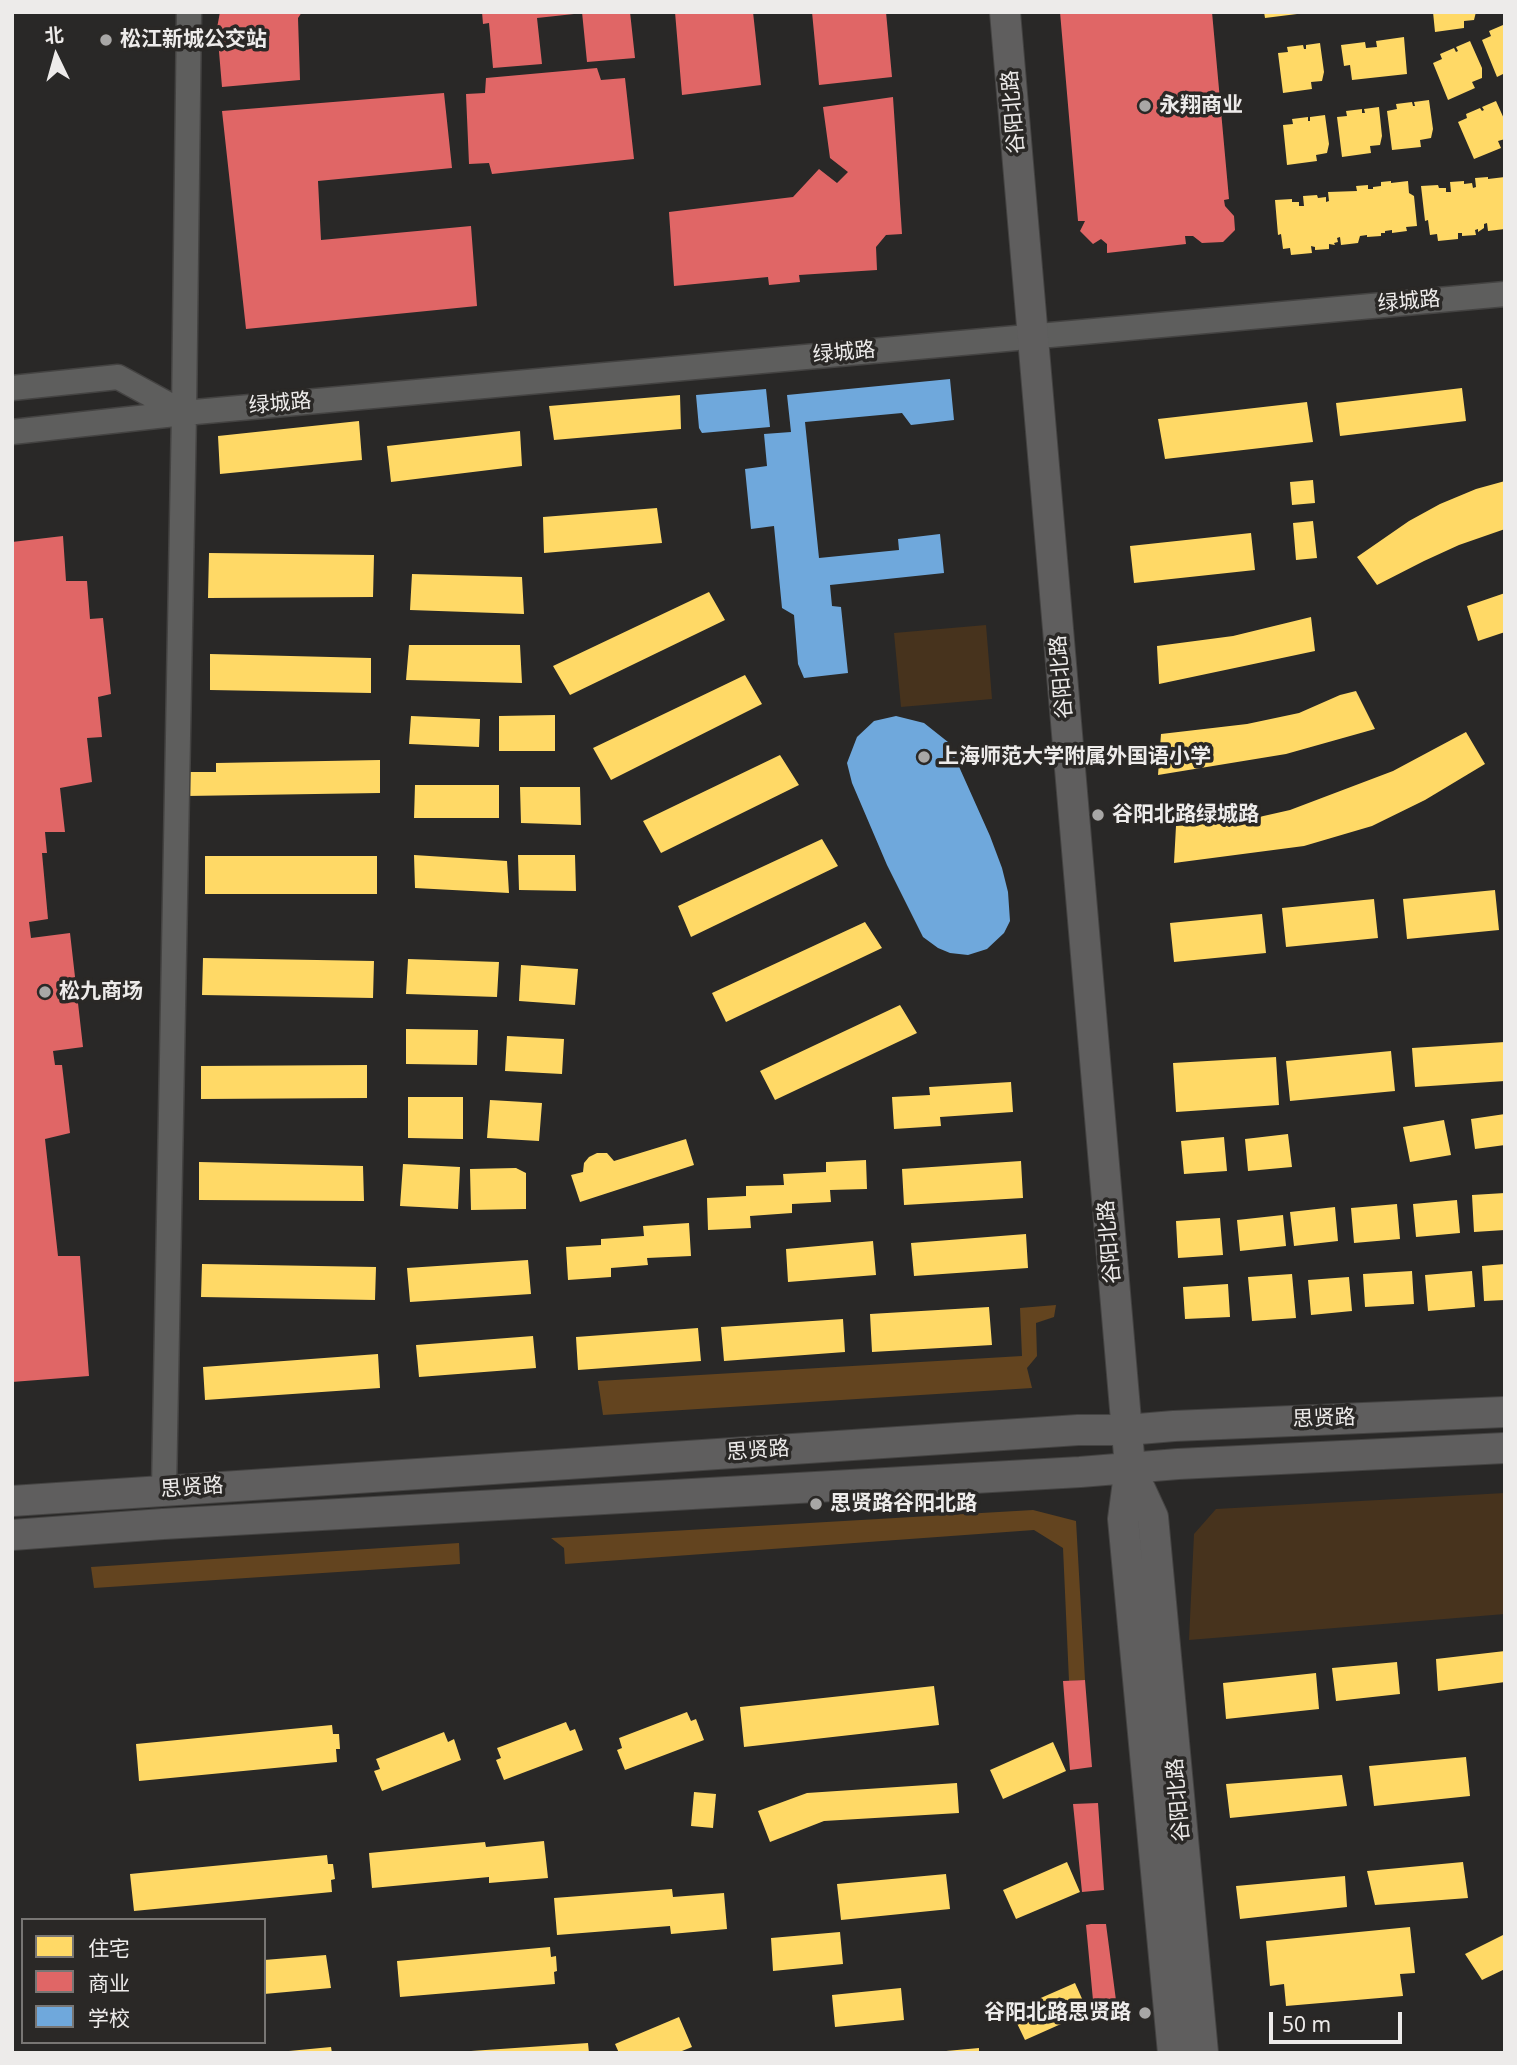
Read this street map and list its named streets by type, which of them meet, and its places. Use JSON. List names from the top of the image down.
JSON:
{
  "streets": {
    "main road": ["谷阳北路", "思贤路"],
    "street": ["绿城路"]
  },
  "crossings": [
    ["谷阳北路", "绿城路"],
    ["谷阳北路", "思贤路"]
  ],
  "places": [
    "松江新城公交站",
    "永翔商业",
    "上海师范大学附属外国语小学",
    "谷阳北路绿城路",
    "松九商场",
    "思贤路谷阳北路",
    "谷阳北路思贤路"
  ],
  "legend": ["住宅", "商业", "学校"],
  "scale_bar": "50 m",
  "north": "top"
}
